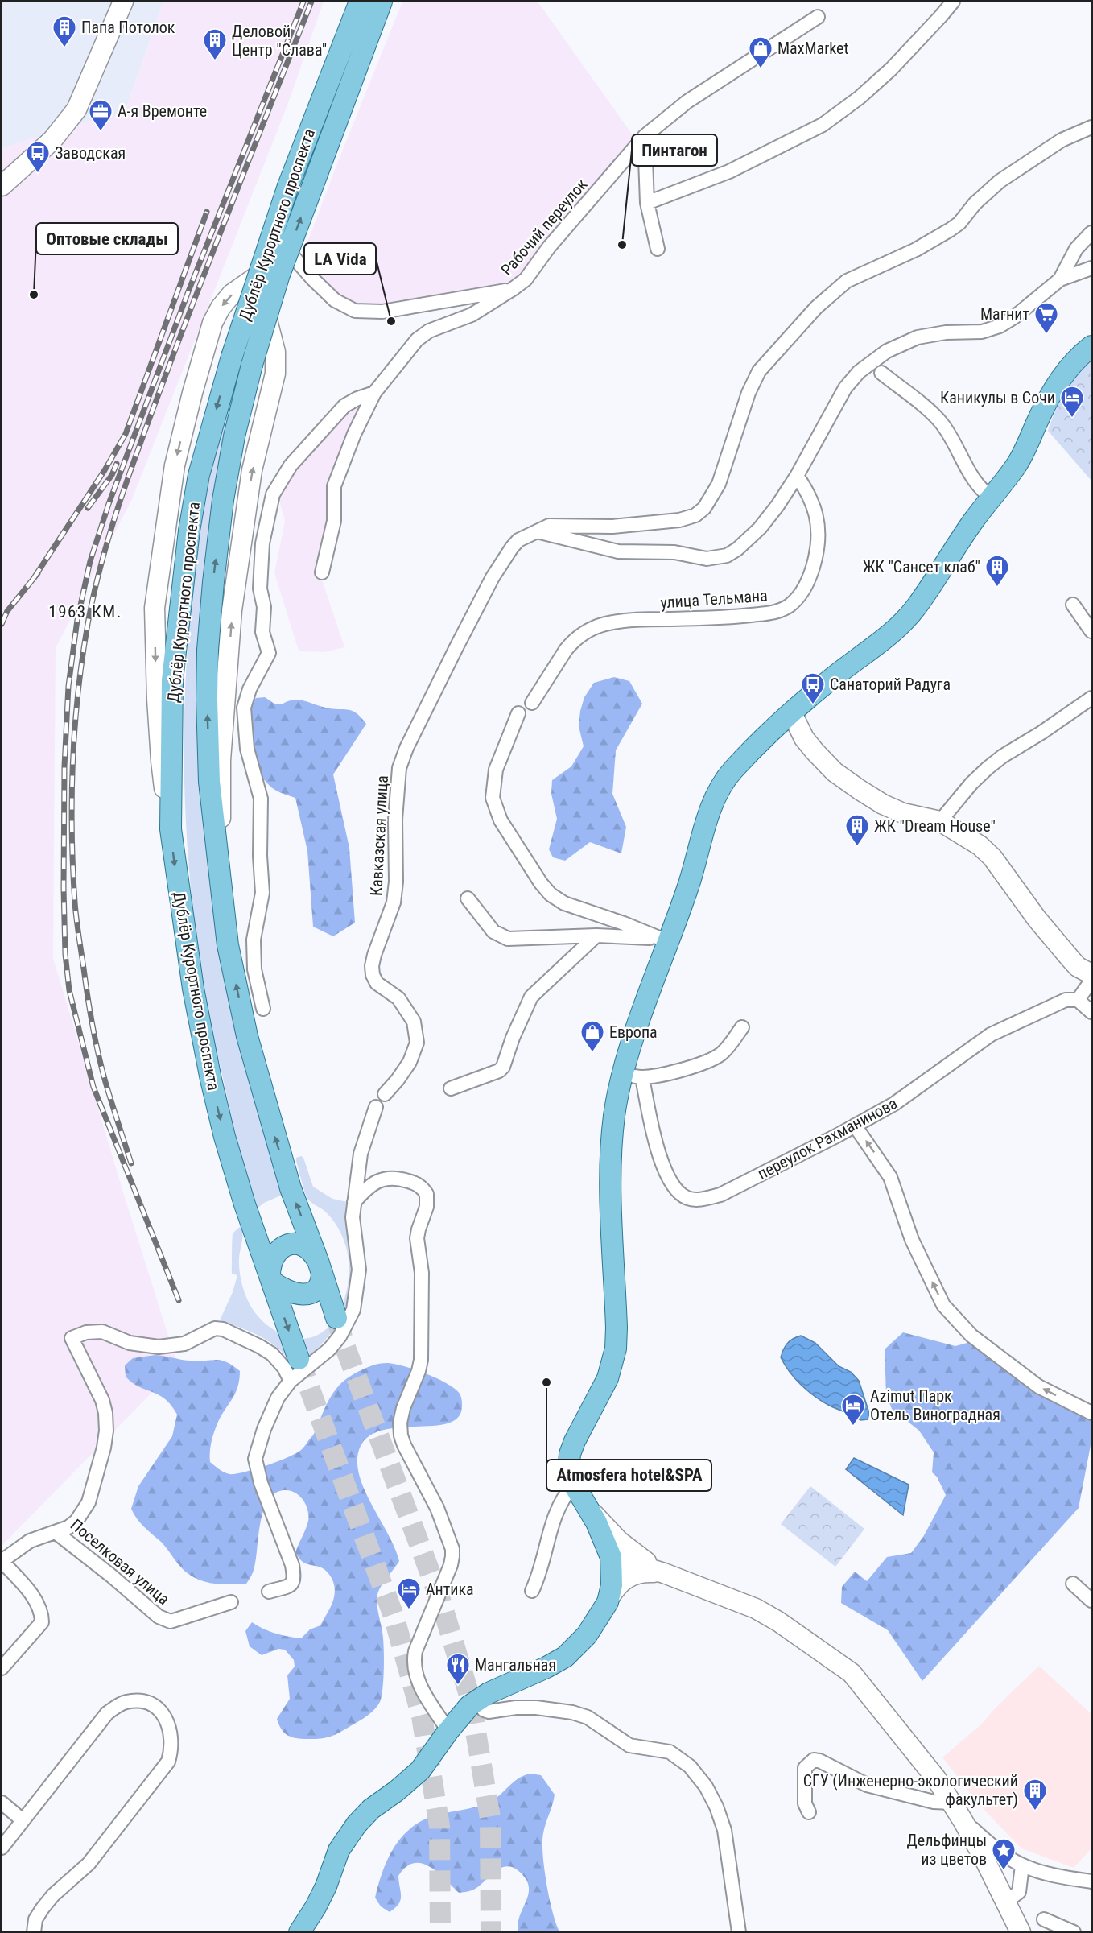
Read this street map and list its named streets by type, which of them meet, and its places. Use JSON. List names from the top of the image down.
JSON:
{
  "streets": {
    "main road": ["Дублёр Курортного проспекта"],
    "street": [
      "Рабочий переулок",
      "улица Тельмана",
      "Кавказская улица",
      "переулок Рахманинова",
      "Поселковая улица"
    ]
  },
  "districts": ["1963 КМ."],
  "places": {
    "building": [
      "Папа Потолок",
      "Деловой Центр \"Слава\"",
      "ЖК \"Сансет клаб\"",
      "ЖК \"Dream House\"",
      "СГУ (Инженерно-экологический факультет)"
    ],
    "shop": ["MaxMarket", "Европа"],
    "office": ["А-я Времонте"],
    "bus stop": ["Заводская", "Санаторий Радуга"],
    "other": [
      "Пинтагон",
      "Оптовые склады",
      "LA Vida",
      "Atmosfera hotel&SPA"
    ],
    "supermarket": ["Магнит"],
    "hotel": ["Каникулы в Сочи", "Azimut Парк Отель Виноградная", "Антика"],
    "restaurant": ["Мангальная"],
    "place": ["Дельфинцы из цветов"]
  }
}
